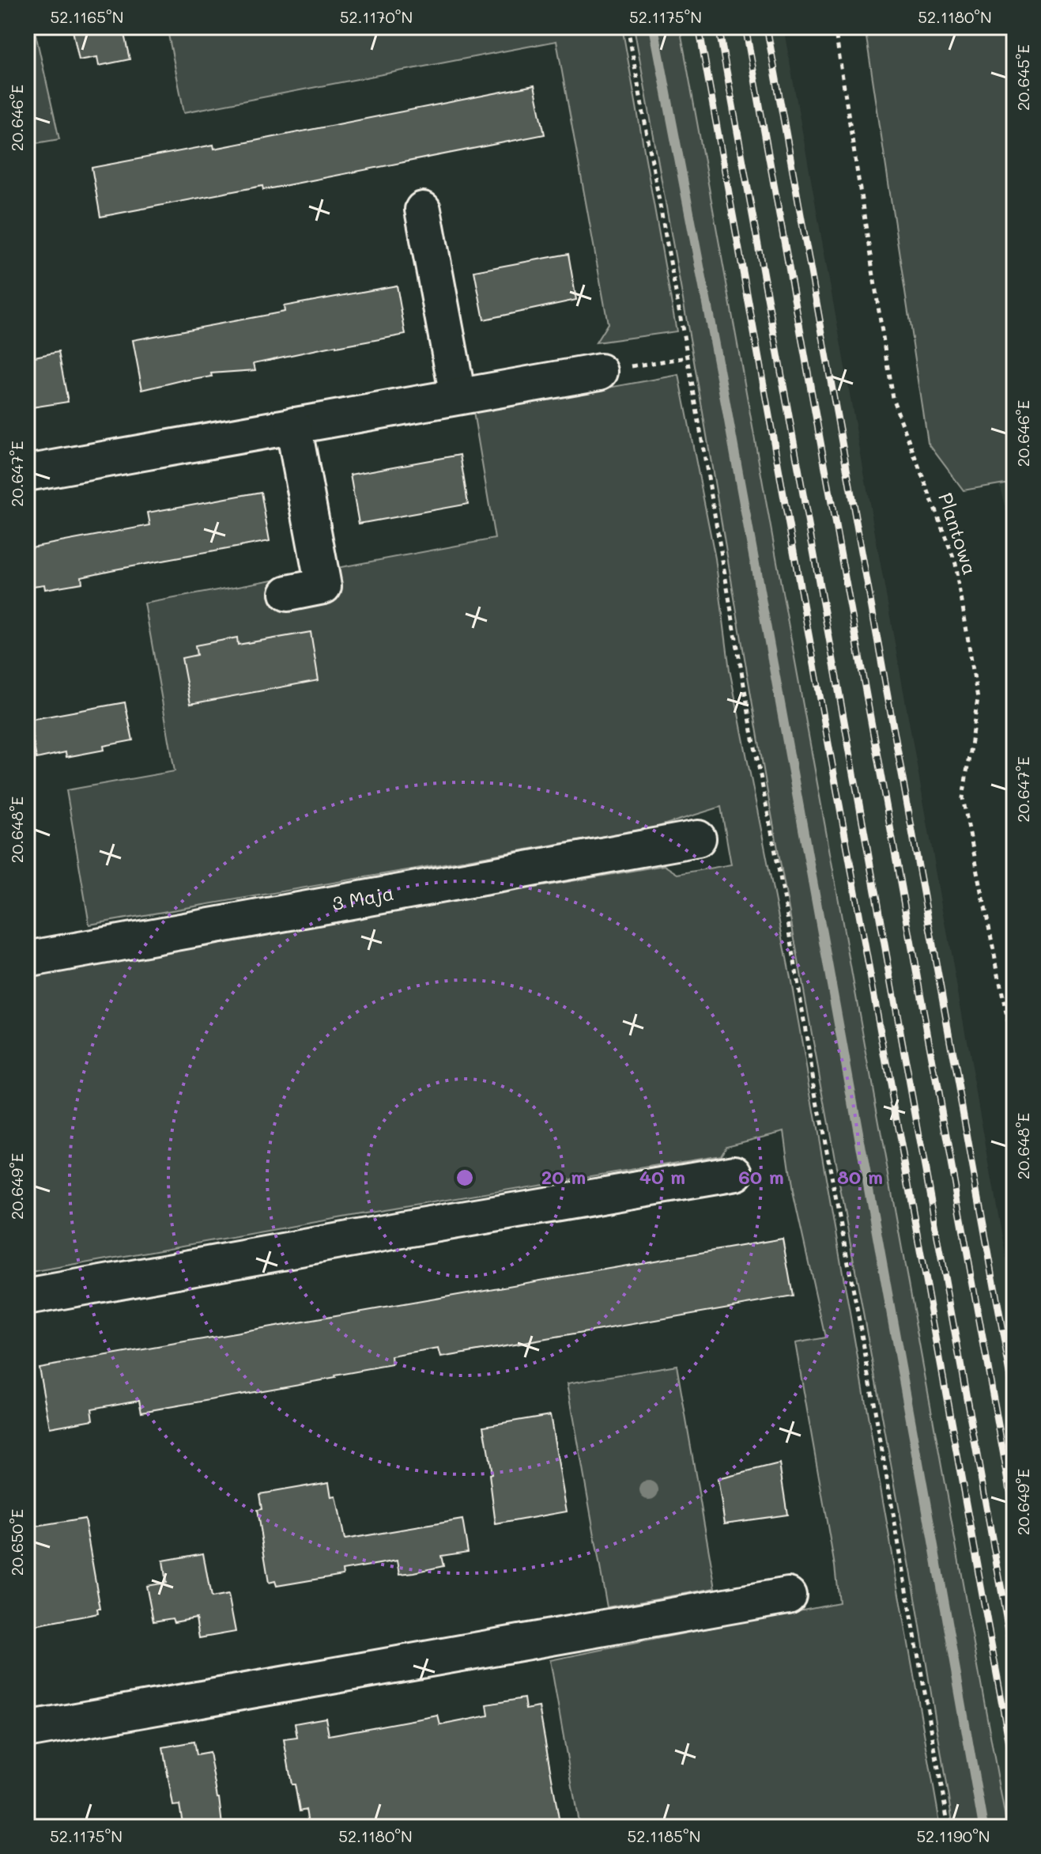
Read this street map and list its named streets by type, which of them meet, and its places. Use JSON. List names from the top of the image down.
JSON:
{
  "streets": {
    "street": ["3 Maja"],
    "path": ["Plantowa"]
  },
  "coordinates": [
    "52.1165°N",
    "52.1170°N",
    "52.1175°N",
    "52.1180°N",
    "20.645°E",
    "20.646°E",
    "20.647°E",
    "20.648°E",
    "20.649°E",
    "20.650°E",
    "52.1185°N",
    "52.1190°N"
  ],
  "rings": [
    "20 m",
    "40 m",
    "60 m",
    "80 m"
  ]
}
